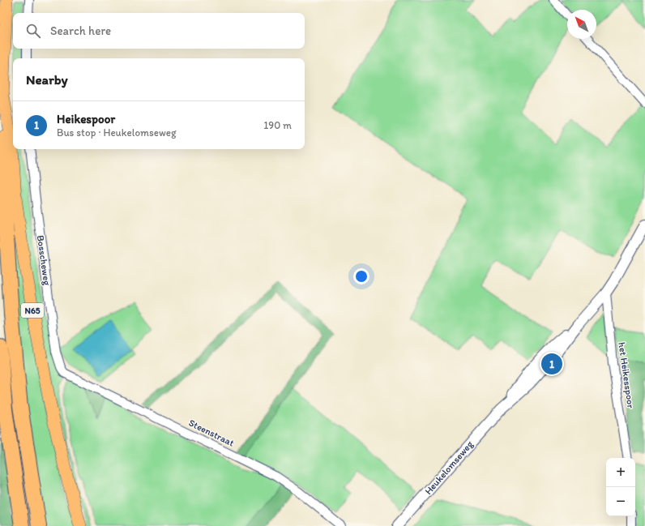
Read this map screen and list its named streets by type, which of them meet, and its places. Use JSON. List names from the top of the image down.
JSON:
{
  "streets": {
    "main road": ["N65"],
    "street": [
      "Bosscheweg",
      "het Heikesspoor",
      "Steenstraat",
      "Heukelomseweg"
    ]
  },
  "crossings": [
    ["Bosscheweg", "Steenstraat"],
    ["het Heikesspoor", "Heukelomseweg"]
  ],
  "north": "top left",
  "page": {
    "search": "Search here",
    "heading": "Nearby",
    "list": [
      {
        "mark": "1",
        "name": "Heikespoor",
        "note": "Bus stop · Heukelomseweg",
        "value": "190 m"
      }
    ],
    "pins": "1",
    "map_buttons": ["+", "−"]
  }
}
